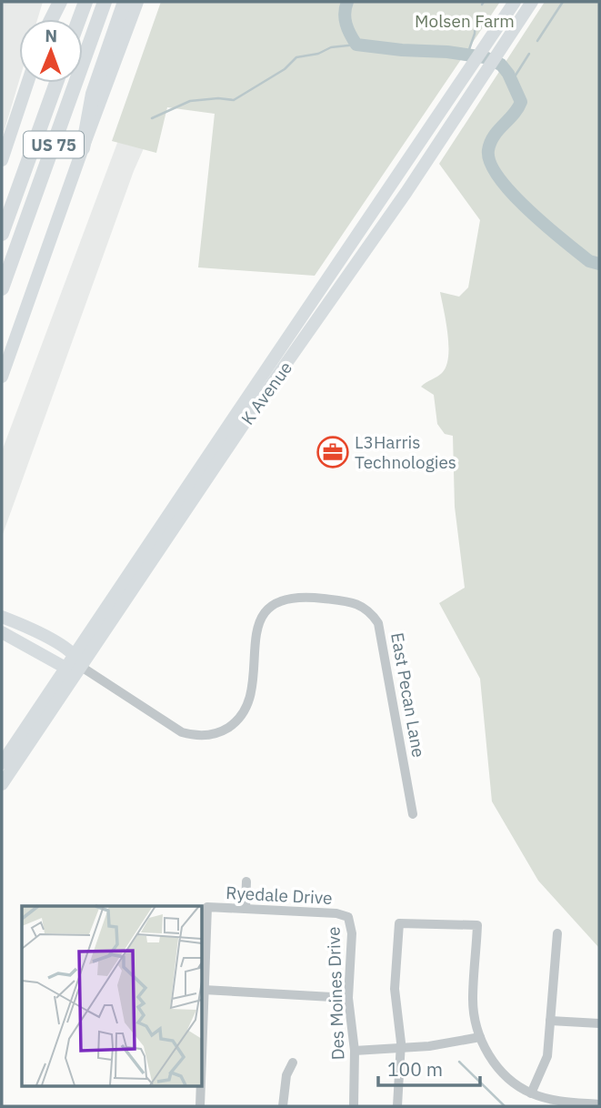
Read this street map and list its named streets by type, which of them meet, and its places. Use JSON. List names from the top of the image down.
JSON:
{
  "streets": {
    "highway": ["US 75"],
    "main road": ["K Avenue"],
    "street": ["East Pecan Lane", "Ryedale Drive", "Des Moines Drive"]
  },
  "crossings": [
    ["K Avenue", "East Pecan Lane"],
    ["Ryedale Drive", "Des Moines Drive"]
  ],
  "parks": ["Molsen Farm"],
  "places": {
    "office": ["L3Harris Technologies"]
  },
  "scale_bar": "100 m",
  "north": "top"
}
